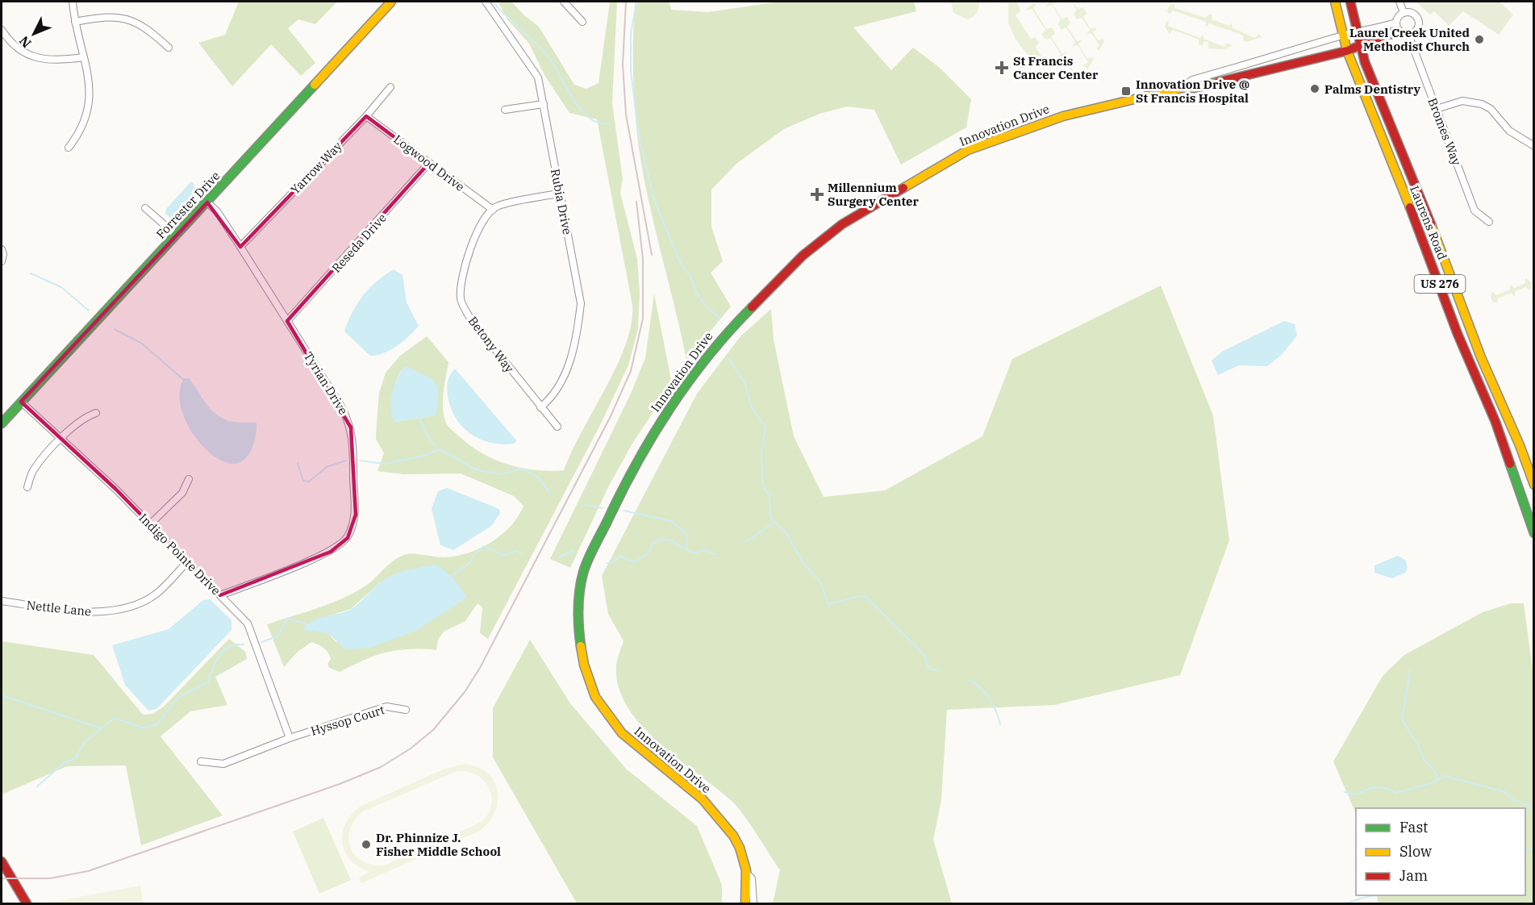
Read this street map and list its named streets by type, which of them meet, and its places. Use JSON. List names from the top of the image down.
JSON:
{
  "streets": {
    "street": [
      "Innovation Drive",
      "Bromes Way",
      "Logwood Drive",
      "Yarrow Way",
      "Rubia Drive",
      "Forrester Drive",
      "Laurens Road",
      "Reseda Drive",
      "US 276",
      "Betony Way",
      "Tyrian Drive",
      "Indigo Pointe Drive",
      "Nettle Lane",
      "Hyssop Court"
    ]
  },
  "crossings": [
    ["Innovation Drive", "Bromes Way"],
    ["Innovation Drive", "Laurens Road"],
    ["Logwood Drive", "Yarrow Way"],
    ["Logwood Drive", "Reseda Drive"],
    ["Logwood Drive", "Betony Way"],
    ["Yarrow Way", "Tyrian Drive"],
    ["Rubia Drive", "Betony Way"],
    ["Forrester Drive", "Tyrian Drive"],
    ["Forrester Drive", "Indigo Pointe Drive"],
    ["Reseda Drive", "Tyrian Drive"],
    ["Tyrian Drive", "Indigo Pointe Drive"],
    ["Indigo Pointe Drive", "Nettle Lane"],
    ["Indigo Pointe Drive", "Hyssop Court"]
  ],
  "places": {
    "other": ["Laurel Creek United Methodist Church", "Palms Dentistry", "Dr. Phinnize J. Fisher Middle School"],
    "health": ["St Francis Cancer Center", "Millennium Surgery Center"],
    "transit": ["Innovation Drive @ St Francis Hospital"]
  },
  "legend": ["Fast", "Slow", "Jam"],
  "north": "bottom left"
}
